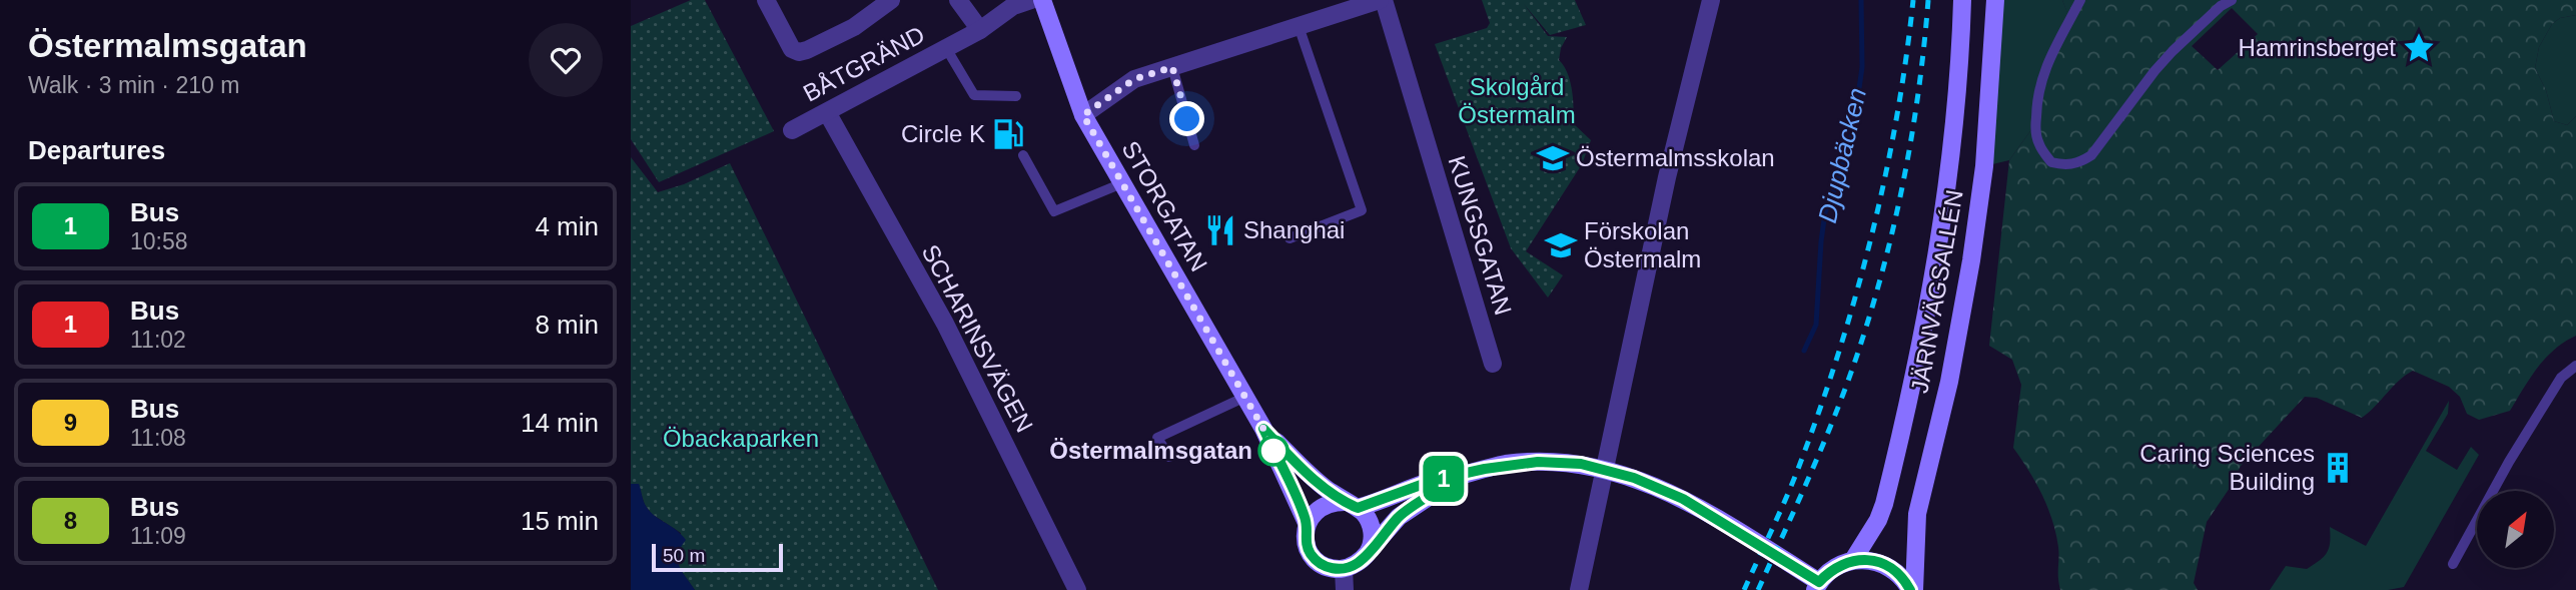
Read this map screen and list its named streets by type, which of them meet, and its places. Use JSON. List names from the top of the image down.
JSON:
{
  "streets": {
    "street": [
      "BÅTGRÄND",
      "STORGATAN",
      "KUNGSGATAN",
      "JÄRNVÄGSALLÉN",
      "SCHARINSVÄGEN"
    ]
  },
  "crossings": [
    ["BÅTGRÄND", "SCHARINSVÄGEN"]
  ],
  "water": ["Djupbäcken"],
  "parks": ["Skolgård Östermalm", "Öbackaparken"],
  "places": {
    "place": ["Hamrinsberget"],
    "fuel station": ["Circle K"],
    "school or university": ["Östermalmsskolan", "Förskolan Östermalm"],
    "restaurant": ["Shanghai"],
    "other": ["Östermalmsgatan"],
    "building": ["Caring Sciences Building"]
  },
  "lines": ["bus line 1"],
  "scale_bar": "50 m",
  "north": "top right",
  "page": {
    "heading": [
      ["Östermalmsgatan", "Walk · 3 min · 210 m"],
      "Departures"
    ],
    "on_map": "1",
    "list": [
      {
        "mark": "1",
        "name": "Bus",
        "note": "10:58",
        "value": "4 min"
      },
      {
        "mark": "1",
        "name": "Bus",
        "note": "11:02",
        "value": "8 min"
      },
      {
        "mark": "9",
        "name": "Bus",
        "note": "11:08",
        "value": "14 min"
      },
      {
        "mark": "8",
        "name": "Bus",
        "note": "11:09",
        "value": "15 min"
      }
    ],
    "scale": "50 m"
  }
}
